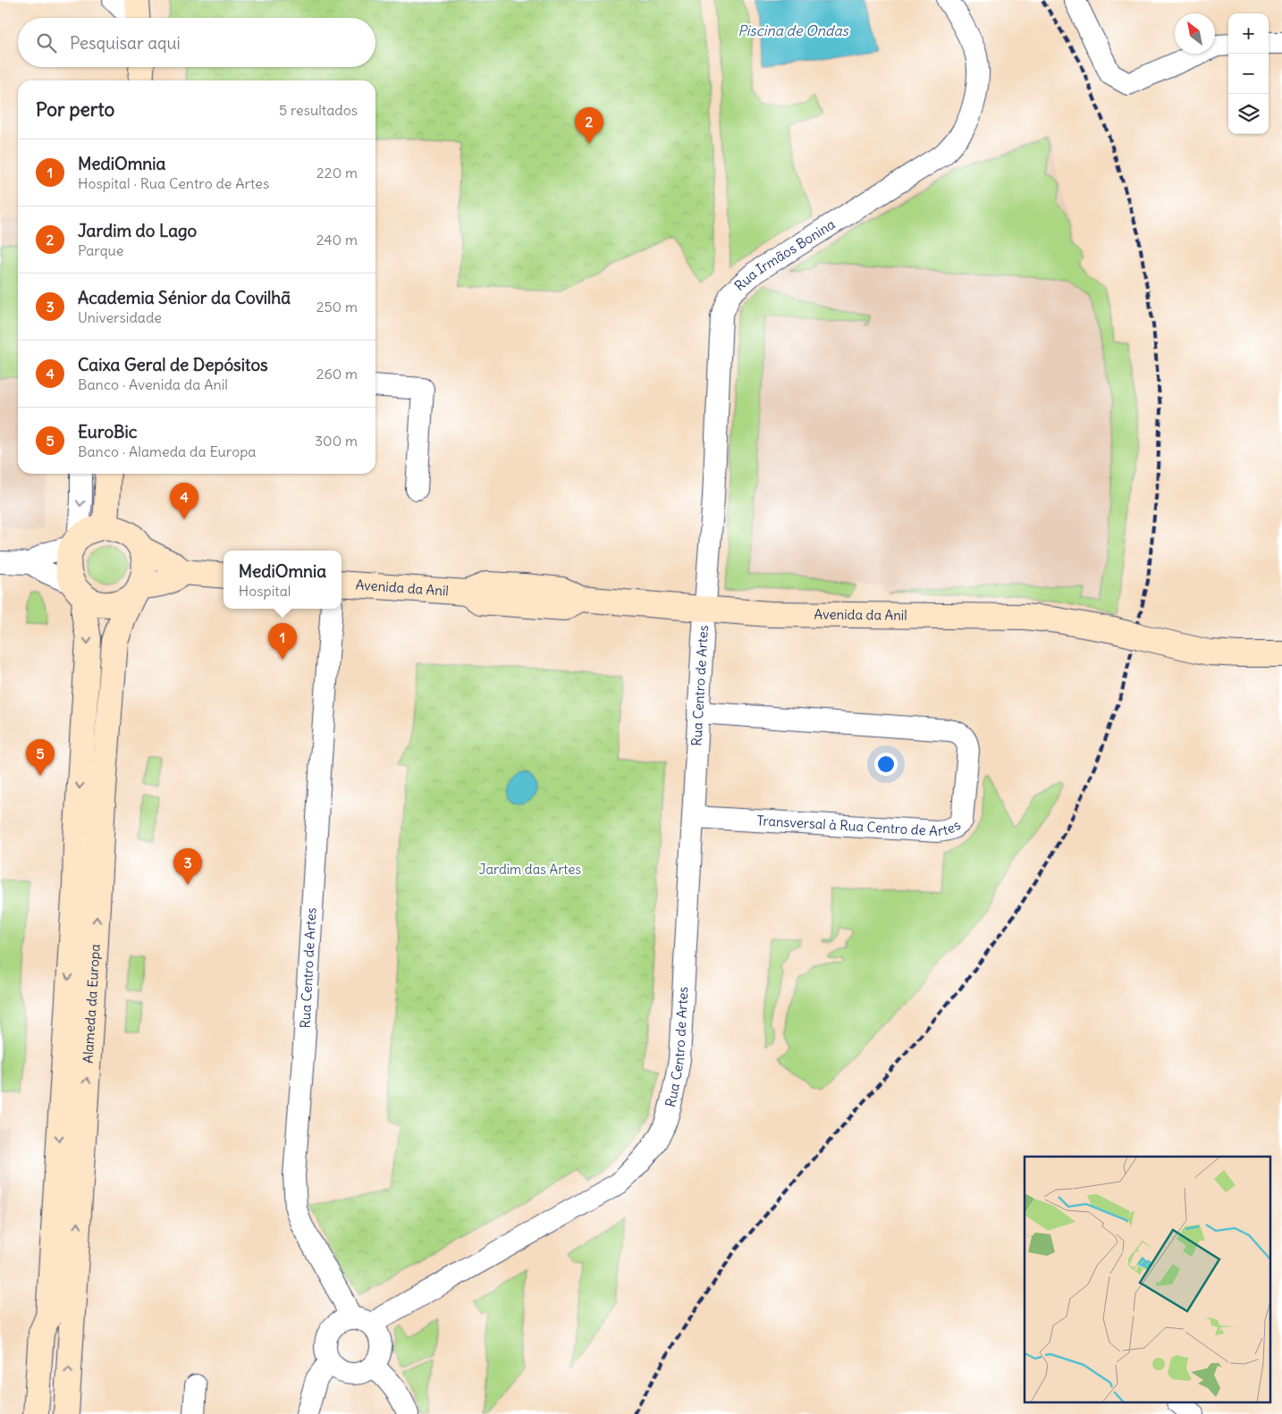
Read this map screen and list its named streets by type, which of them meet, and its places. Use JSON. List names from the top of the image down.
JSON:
{
  "streets": {
    "main road": ["Avenida da Anil", "Alameda da Europa"],
    "street": ["Rua Irmãos Bonina", "Rua Centro de Artes", "Transversal à Rua Centro de Artes"]
  },
  "crossings": [
    ["Rua Irmãos Bonina", "Avenida da Anil"],
    ["Rua Irmãos Bonina", "Rua Centro de Artes"],
    ["Avenida da Anil", "Rua Centro de Artes"],
    ["Rua Centro de Artes", "Transversal à Rua Centro de Artes"]
  ],
  "water": ["Piscina de Ondas"],
  "parks": ["Jardim das Artes"],
  "north": "top left",
  "page": {
    "map_buttons": ["+", "−"],
    "search": "Pesquisar aqui",
    "heading": ["Por perto", "5 resultados"],
    "pins": [
      "2",
      "4",
      "1",
      "5",
      "3"
    ],
    "list": [
      {
        "mark": "1",
        "name": "MediOmnia",
        "note": "Hospital · Rua Centro de Artes",
        "value": "220 m"
      },
      {
        "mark": "2",
        "name": "Jardim do Lago",
        "note": "Parque",
        "value": "240 m"
      },
      {
        "mark": "3",
        "name": "Academia Sénior da Covilhã",
        "note": "Universidade",
        "value": "250 m"
      },
      {
        "mark": "4",
        "name": "Caixa Geral de Depósitos",
        "note": "Banco · Avenida da Anil",
        "value": "260 m"
      },
      {
        "mark": "5",
        "name": "EuroBic",
        "note": "Banco · Alameda da Europa",
        "value": "300 m"
      }
    ],
    "popup": ["MediOmnia", "Hospital"]
  }
}
